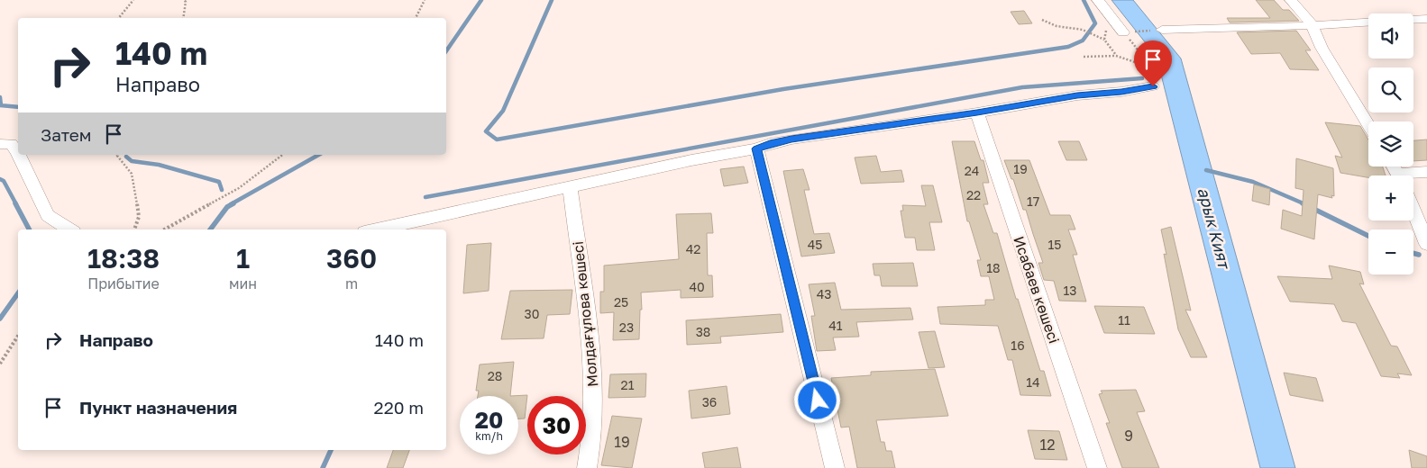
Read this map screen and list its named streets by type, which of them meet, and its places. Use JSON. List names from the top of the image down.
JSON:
{
  "streets": {
    "street": ["Исабаев көшесі", "Молдағұлова көшесі"]
  },
  "water": ["арык Кият"],
  "house_numbers": [
    "19",
    "24",
    "22",
    "17",
    "45",
    "15",
    "42",
    "18",
    "40",
    "13",
    "43",
    "25",
    "30",
    "11",
    "41",
    "23",
    "38",
    "16",
    "28",
    "14",
    "21",
    "36",
    "9",
    "19",
    "12"
  ],
  "page": {
    "map_buttons": ["+", "−"],
    "turn": ["140 m", "Направо"],
    "then": "Затем",
    "eta": [
      "18:38",
      "Прибытие",
      "1",
      "мин",
      "360",
      "m"
    ],
    "list": [
      {
        "name": "Направо",
        "value": "140 m"
      },
      {
        "name": "Пункт назначения",
        "value": "220 m"
      }
    ],
    "speed": "20 km/h",
    "limit": "30"
  }
}
